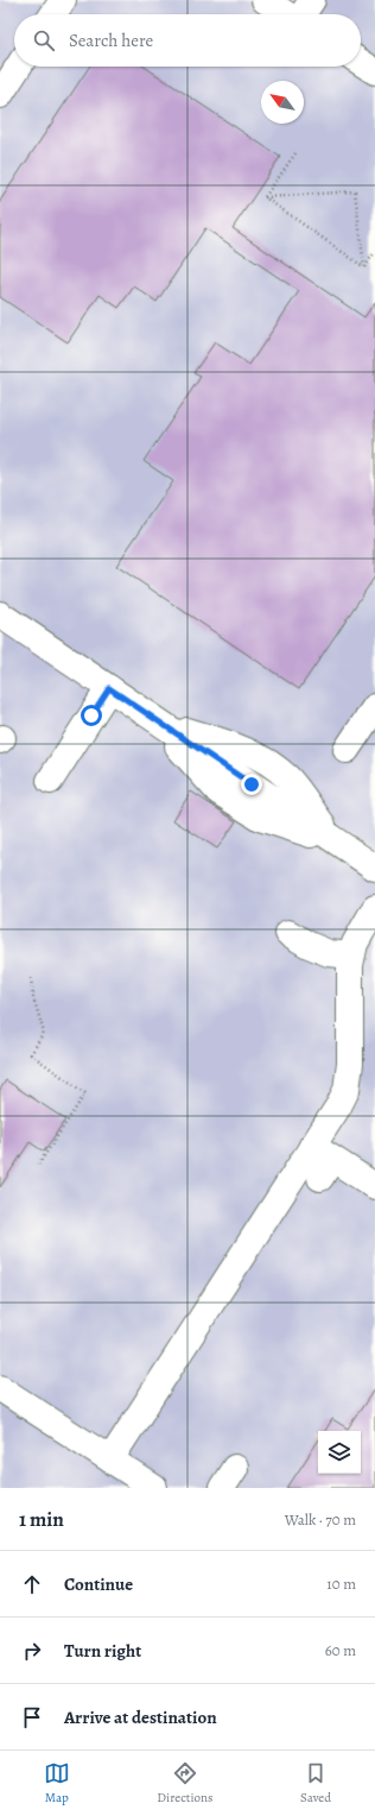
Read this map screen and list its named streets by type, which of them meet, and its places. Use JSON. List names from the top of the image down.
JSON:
{
  "north": "top left",
  "page": {
    "search": "Search here",
    "heading": ["1 min", "Walk · 70 m"],
    "list": [
      ["Continue", "10 m"],
      ["Turn right", "60 m"],
      "Arrive at destination"
    ],
    "nav": ["Map", "Directions", "Saved"]
  }
}
